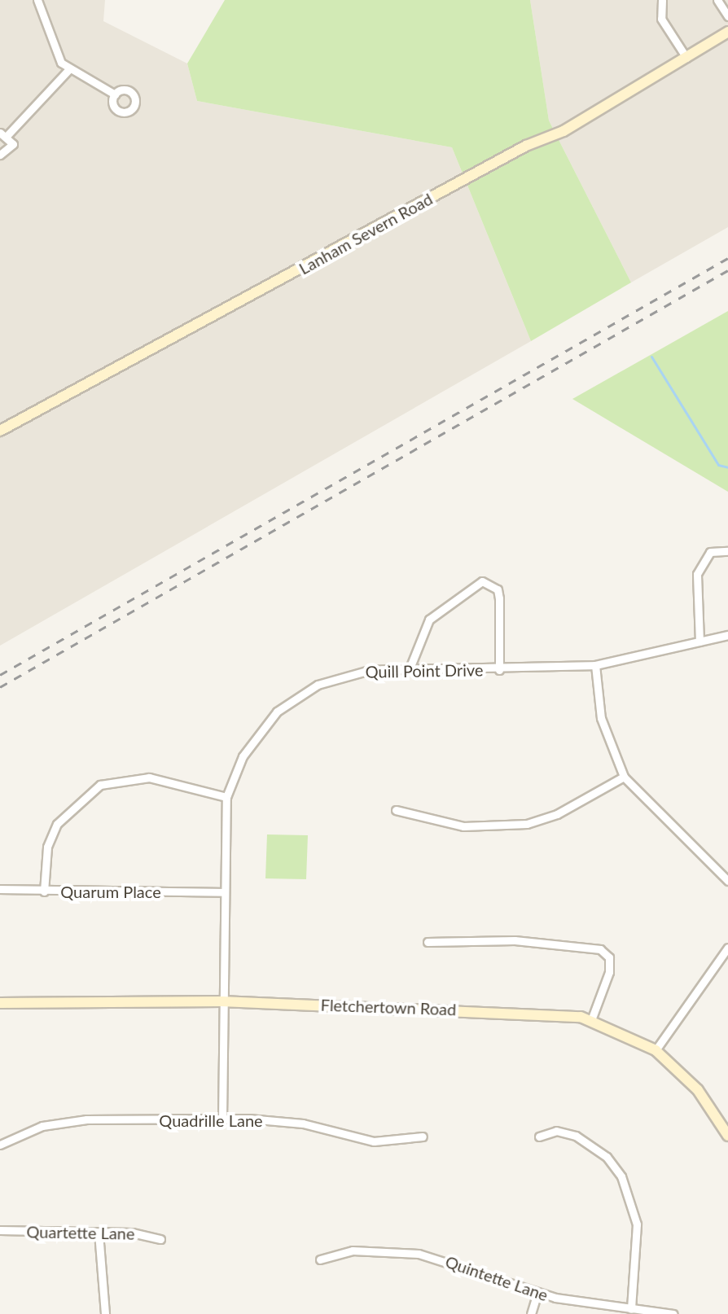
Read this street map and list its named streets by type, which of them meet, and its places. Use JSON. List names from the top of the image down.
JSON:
{
  "streets": {
    "main road": ["Lanham Severn Road", "Fletchertown Road"],
    "street": [
      "Quill Point Drive",
      "Quarum Place",
      "Quadrille Lane",
      "Quartette Lane",
      "Quintette Lane"
    ]
  },
  "crossings": [
    ["Quill Point Drive", "Quarum Place"],
    ["Quill Point Drive", "Fletchertown Road"],
    ["Quill Point Drive", "Quadrille Lane"]
  ]
}
